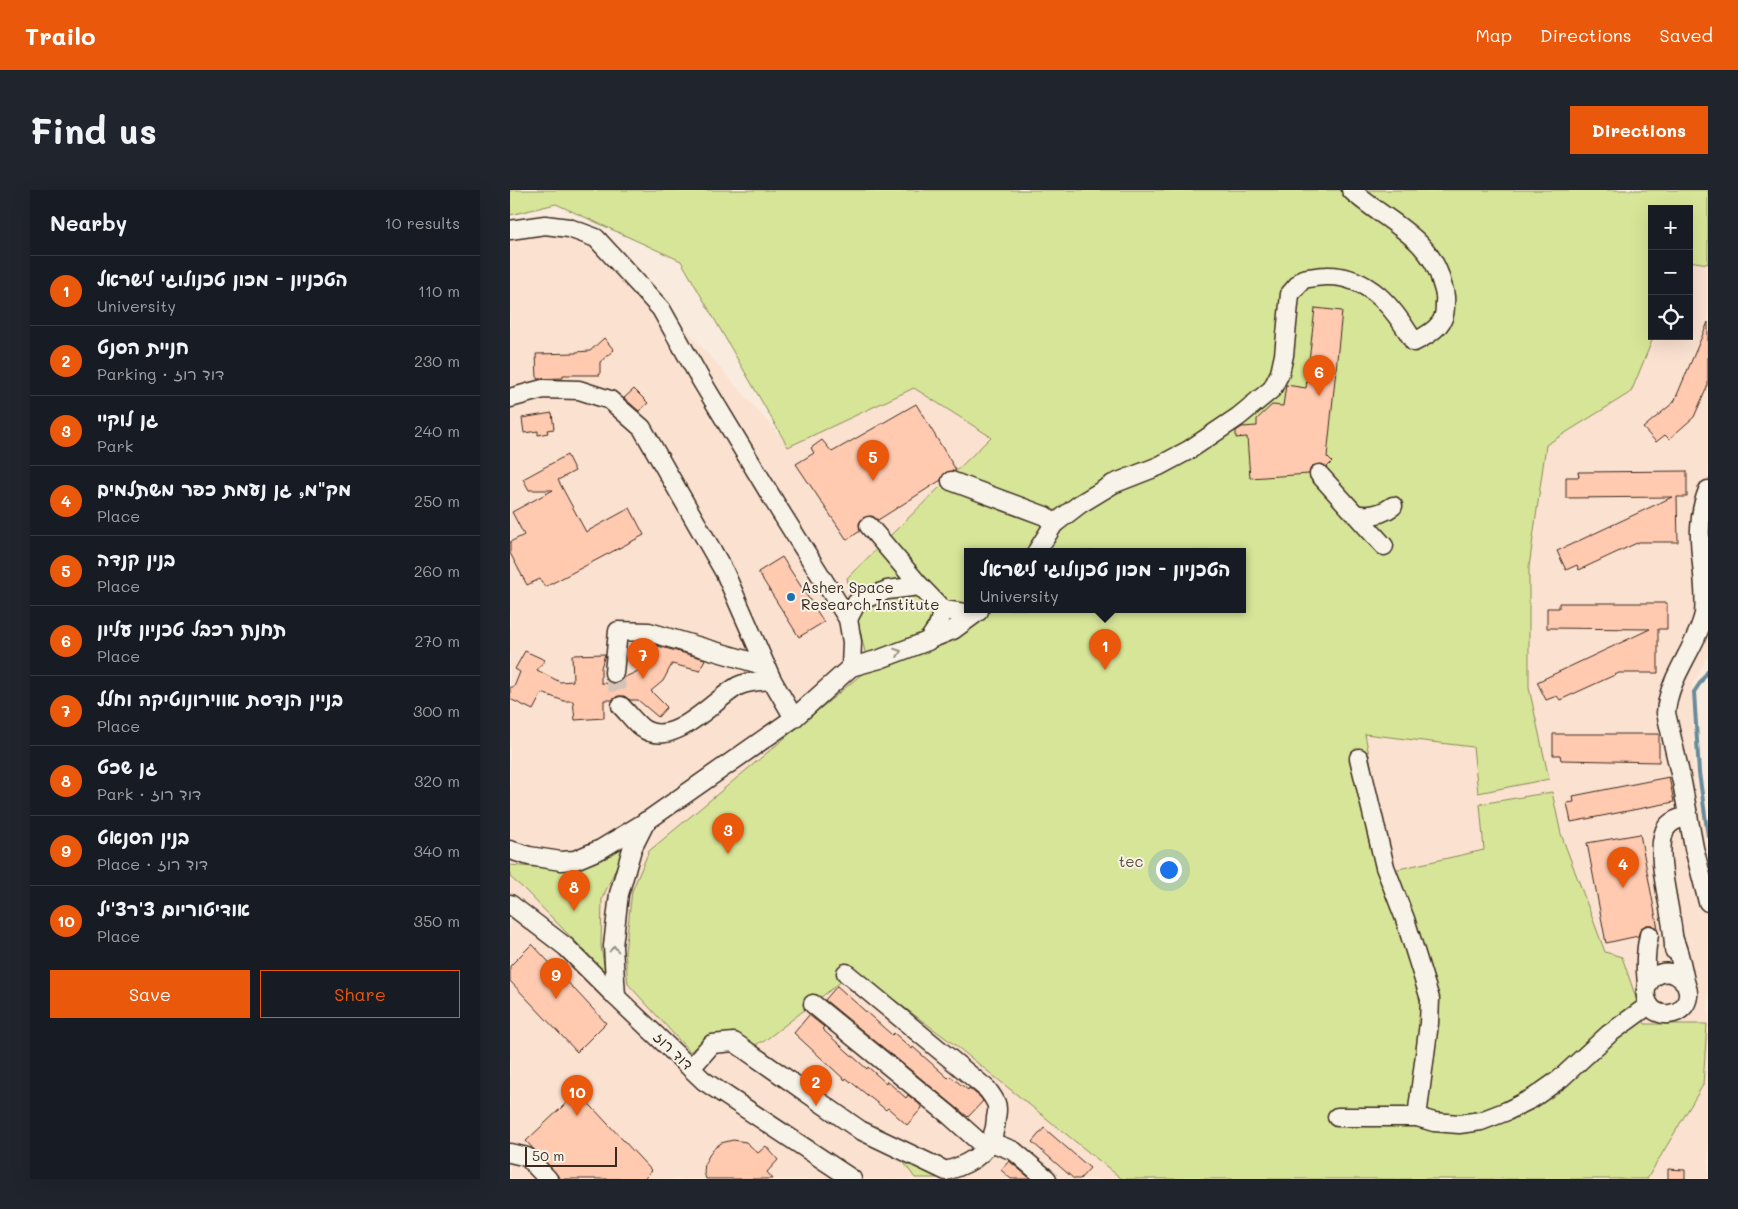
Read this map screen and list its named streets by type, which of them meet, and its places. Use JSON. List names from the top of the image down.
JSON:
{
  "streets": {
    "street": ["דוד רוז"]
  },
  "parks": ["tec"],
  "places": ["Asher Space Research Institute"],
  "scale_bar": "50 m",
  "page": {
    "header": "Trailo",
    "nav": ["Map", "Directions", "Saved"],
    "buttons": [
      "Directions",
      ["Save", "Share"]
    ],
    "title": "Find us",
    "heading": ["Nearby", "10 results"],
    "map_buttons": ["+", "−"],
    "list": [
      {
        "mark": "1",
        "name": "הטכניון - מכון טכנולוגי לישראל",
        "note": "University",
        "value": "110 m"
      },
      {
        "mark": "2",
        "name": "חניית הסנט",
        "note": "Parking · דוד רוז",
        "value": "230 m"
      },
      {
        "mark": "3",
        "name": "גן לוקיי",
        "note": "Park",
        "value": "240 m"
      },
      {
        "mark": "4",
        "name": "מק\"מ, גן נעמת כפר משתלמים",
        "note": "Place",
        "value": "250 m"
      },
      {
        "mark": "5",
        "name": "בנין קנדה",
        "note": "Place",
        "value": "260 m"
      },
      {
        "mark": "6",
        "name": "תחנת רכבל טכניון עליון",
        "note": "Place",
        "value": "270 m"
      },
      {
        "mark": "7",
        "name": "בניין הנדסת אווירונוטיקה וחלל",
        "note": "Place",
        "value": "300 m"
      },
      {
        "mark": "8",
        "name": "גן שכט",
        "note": "Park · דוד רוז",
        "value": "320 m"
      },
      {
        "mark": "9",
        "name": "בנין הסנאט",
        "note": "Place · דוד רוז",
        "value": "340 m"
      },
      {
        "mark": "10",
        "name": "אודיטוריום צ'רצ'יל",
        "note": "Place",
        "value": "350 m"
      }
    ],
    "pins": [
      "6",
      "5",
      "1",
      "7",
      "3",
      "4",
      "8",
      "9",
      "2",
      "10"
    ],
    "popup": ["הטכניון - מכון טכנולוגי לישראל", "University"],
    "scale": "50 m"
  }
}
